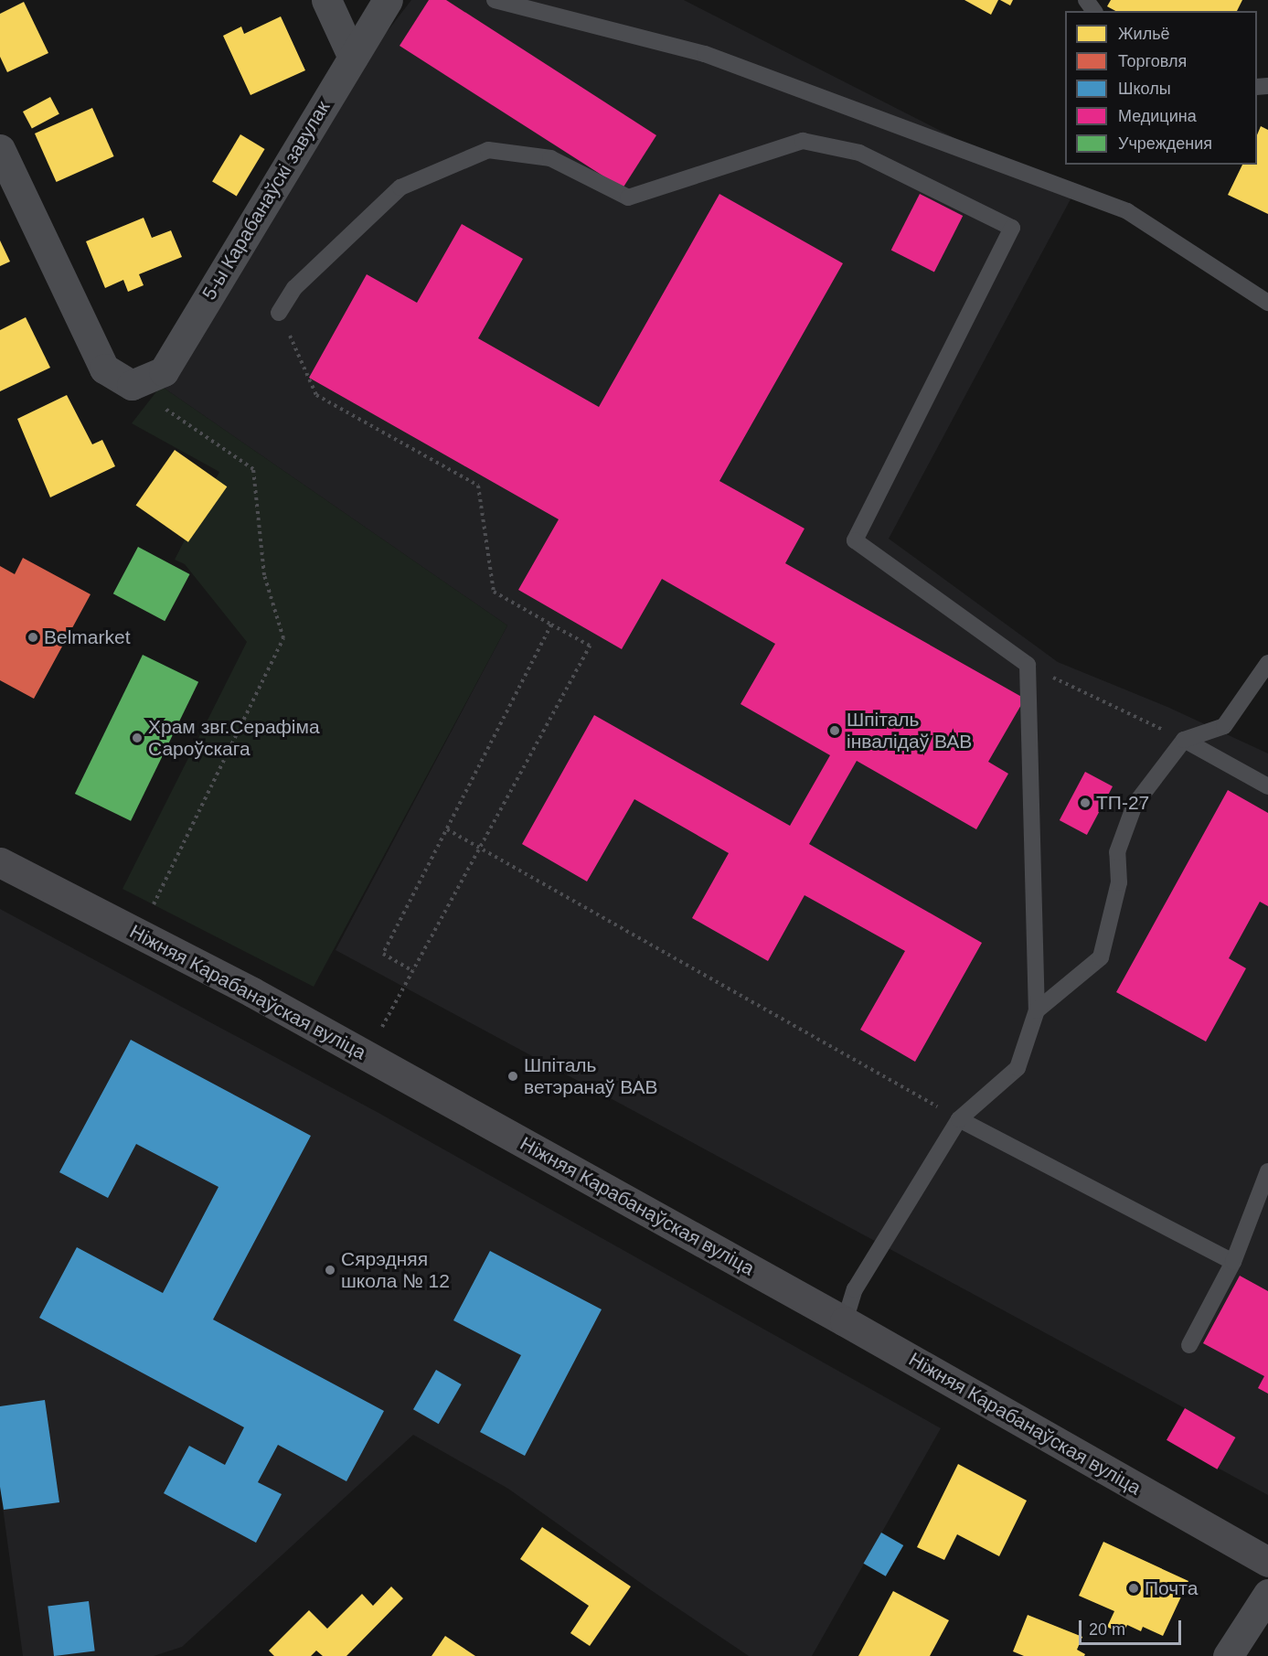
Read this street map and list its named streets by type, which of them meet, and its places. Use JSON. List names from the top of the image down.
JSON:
{
  "streets": {
    "main road": ["Ніжняя Карабанаўская вуліца"],
    "street": ["5-ы Карабанаўскі завулак"]
  },
  "places": [
    "Belmarket",
    "Шпіталь інвалідаў ВАВ",
    "Храм звг.Серафіма Сароўскага",
    "ТП-27",
    "Шпіталь ветэранаў ВАВ",
    "Сярэдняя школа № 12",
    "Почта"
  ],
  "legend": [
    "Жильё",
    "Торговля",
    "Школы",
    "Медицина",
    "Учреждения"
  ],
  "scale_bar": "20 m"
}
